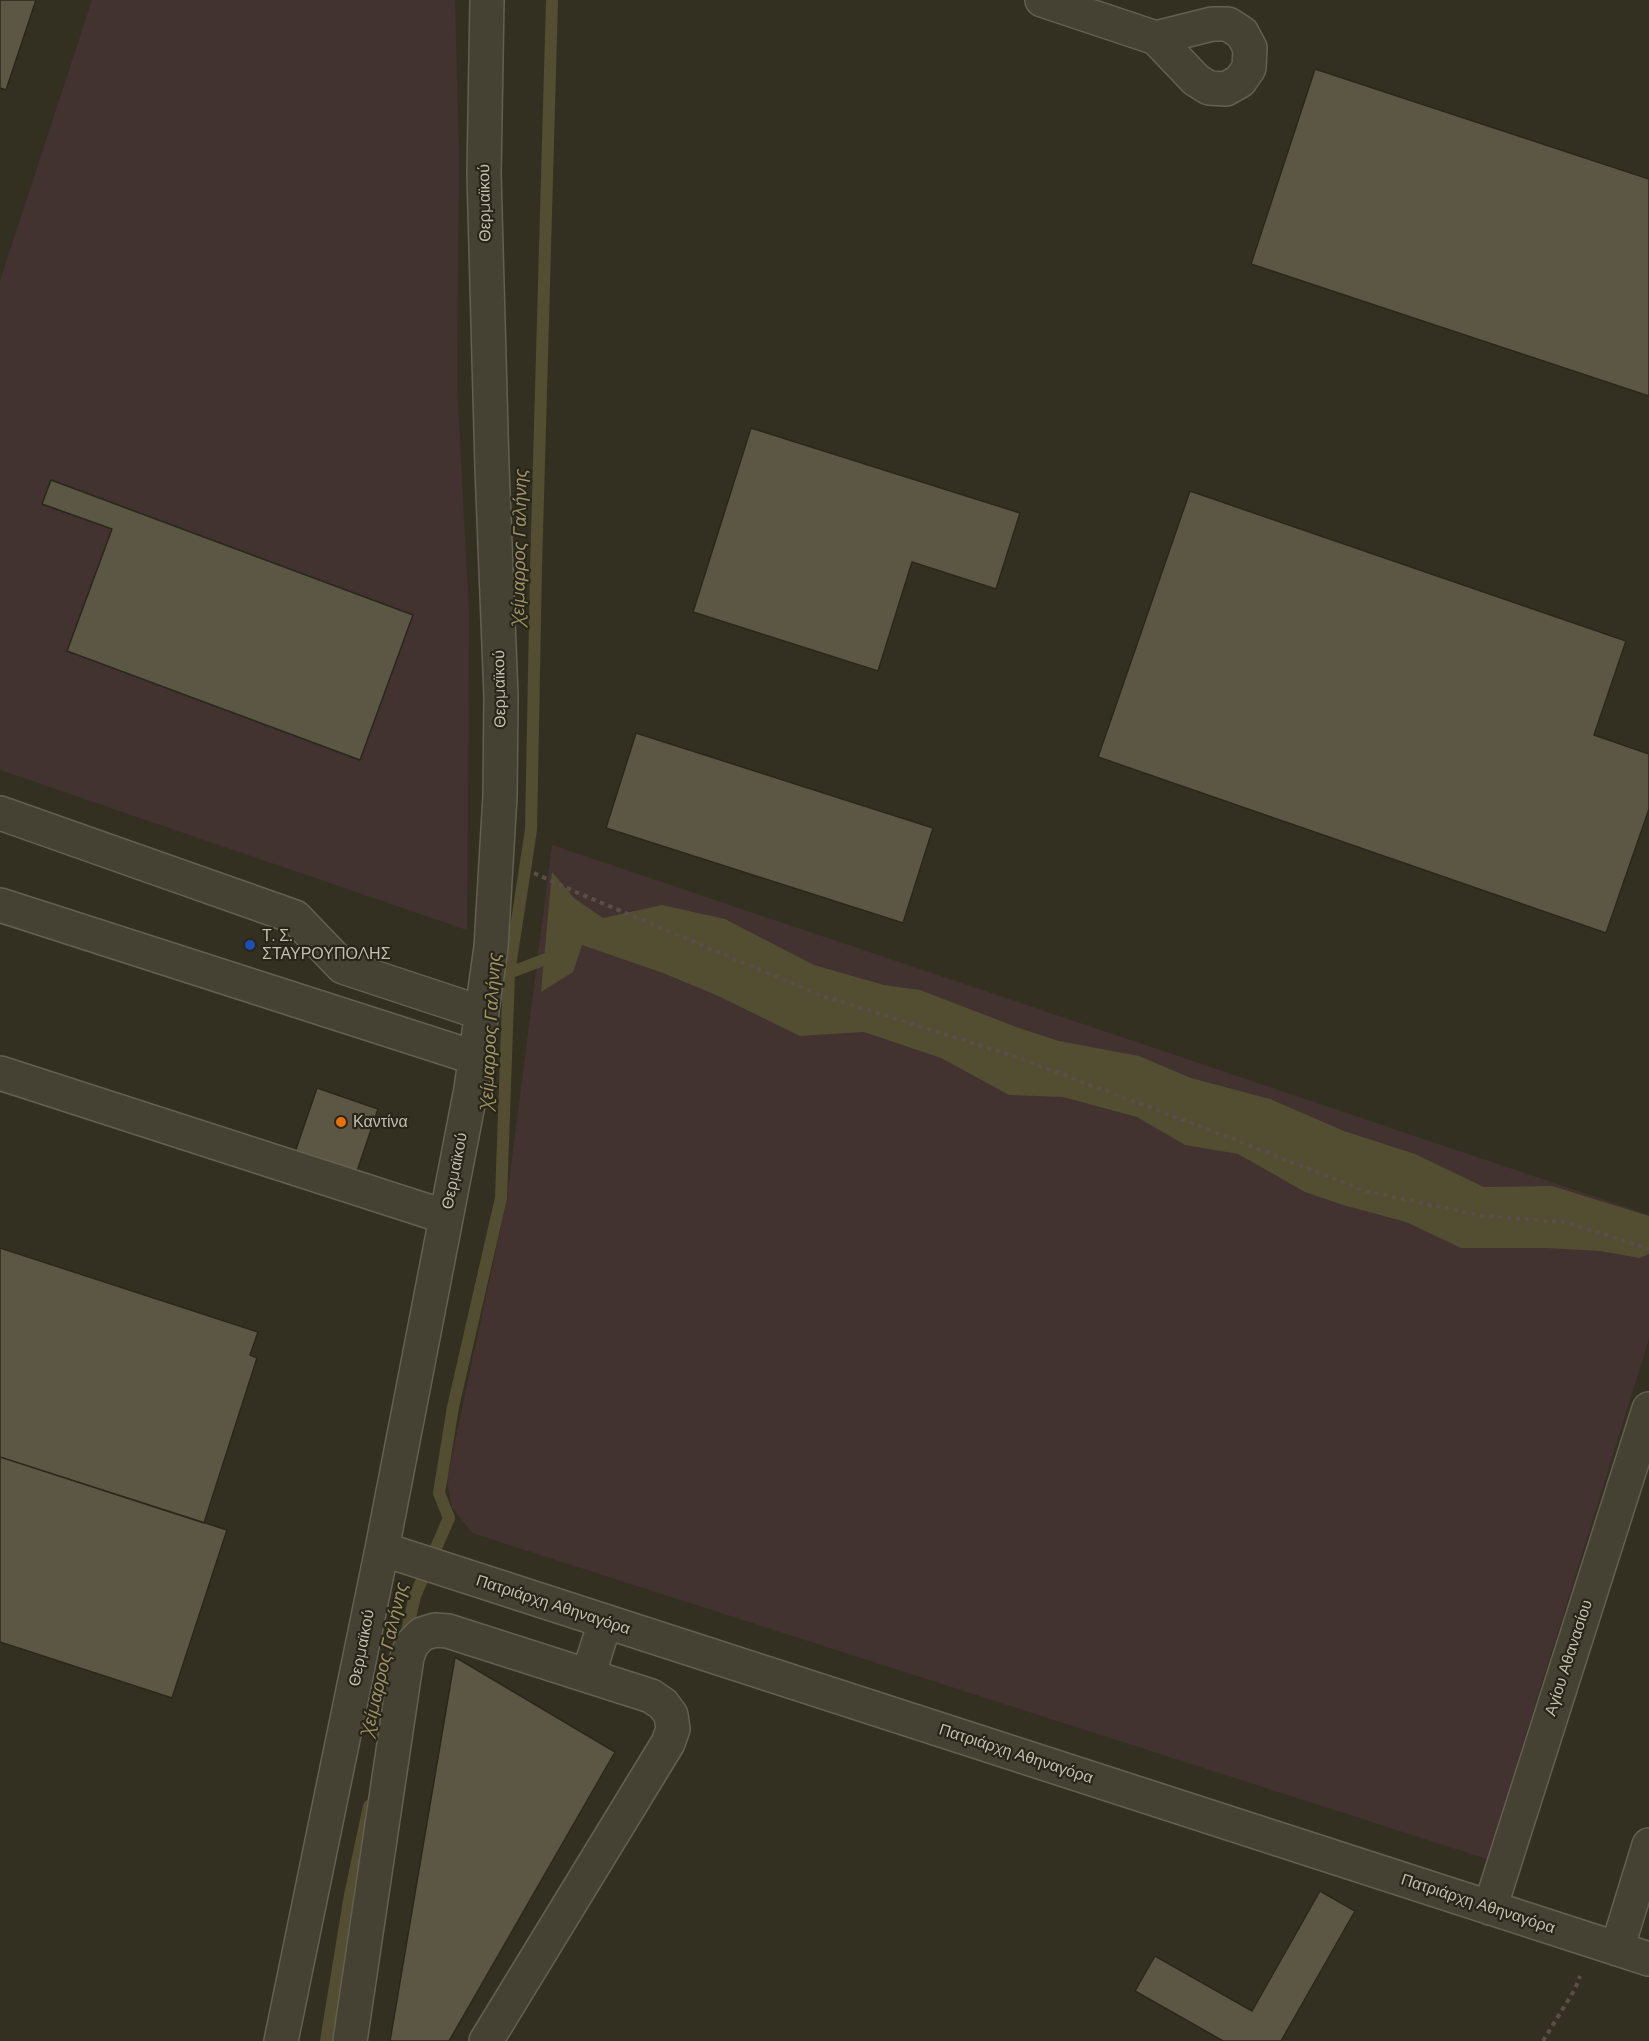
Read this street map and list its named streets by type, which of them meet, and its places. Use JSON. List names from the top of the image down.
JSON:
{
  "streets": {
    "street": ["Θερμαϊκού", "Πατριάρχη Αθηναγόρα", "Αγίου Αθανασίου"]
  },
  "crossings": [
    ["Θερμαϊκού", "Πατριάρχη Αθηναγόρα"],
    ["Πατριάρχη Αθηναγόρα", "Αγίου Αθανασίου"]
  ],
  "water": ["Χείμαρρος Γαλήνης"],
  "places": ["Τ. Σ. ΣΤΑΥΡΟΥΠΟΛΗΣ", "Καντίνα"]
}
